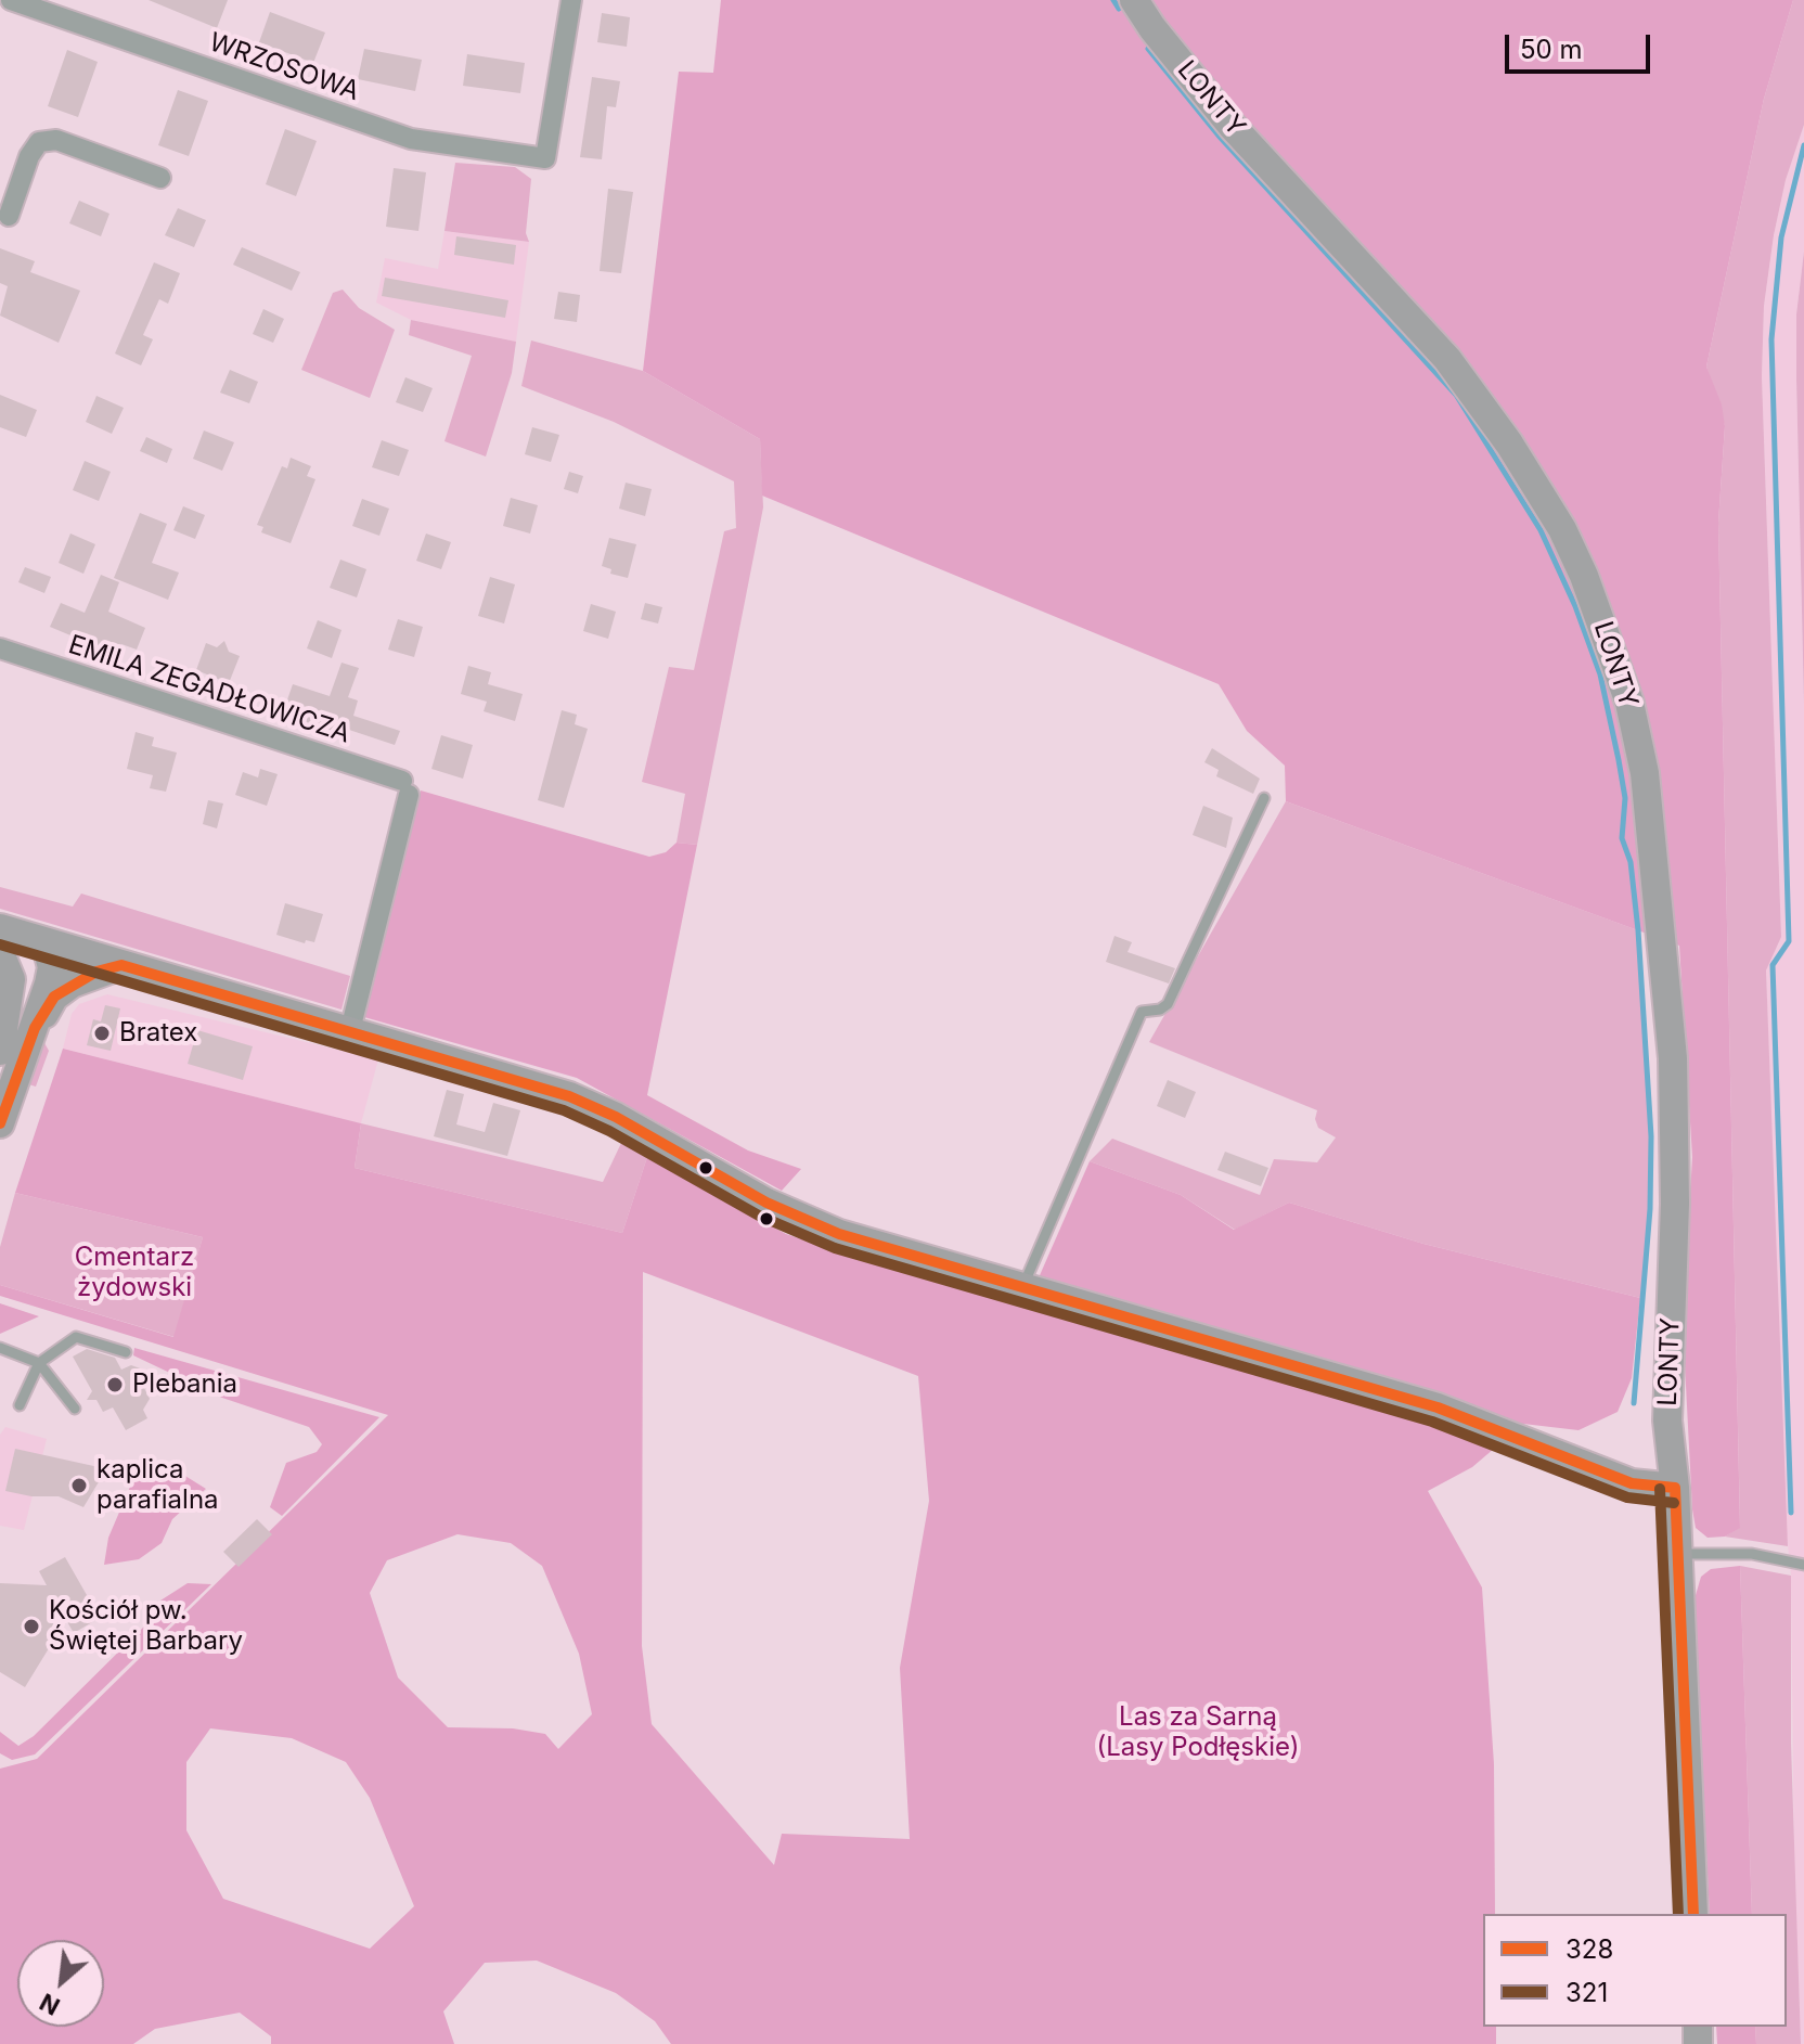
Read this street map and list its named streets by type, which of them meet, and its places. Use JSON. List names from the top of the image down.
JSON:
{
  "streets": {
    "street": ["WRZOSOWA", "LONTY", "EMILA ZEGADŁOWICZA"]
  },
  "parks": ["Cmentarz żydowski", "Las za Sarną (Lasy Podłęskie)"],
  "places": [
    "Bratex",
    "Plebania",
    "kaplica parafialna",
    "Kościół pw. Świętej Barbary"
  ],
  "lines": ["transit line 321", "transit line 328"],
  "legend": ["328", "321"],
  "scale_bar": "50 m",
  "north": "bottom left"
}
